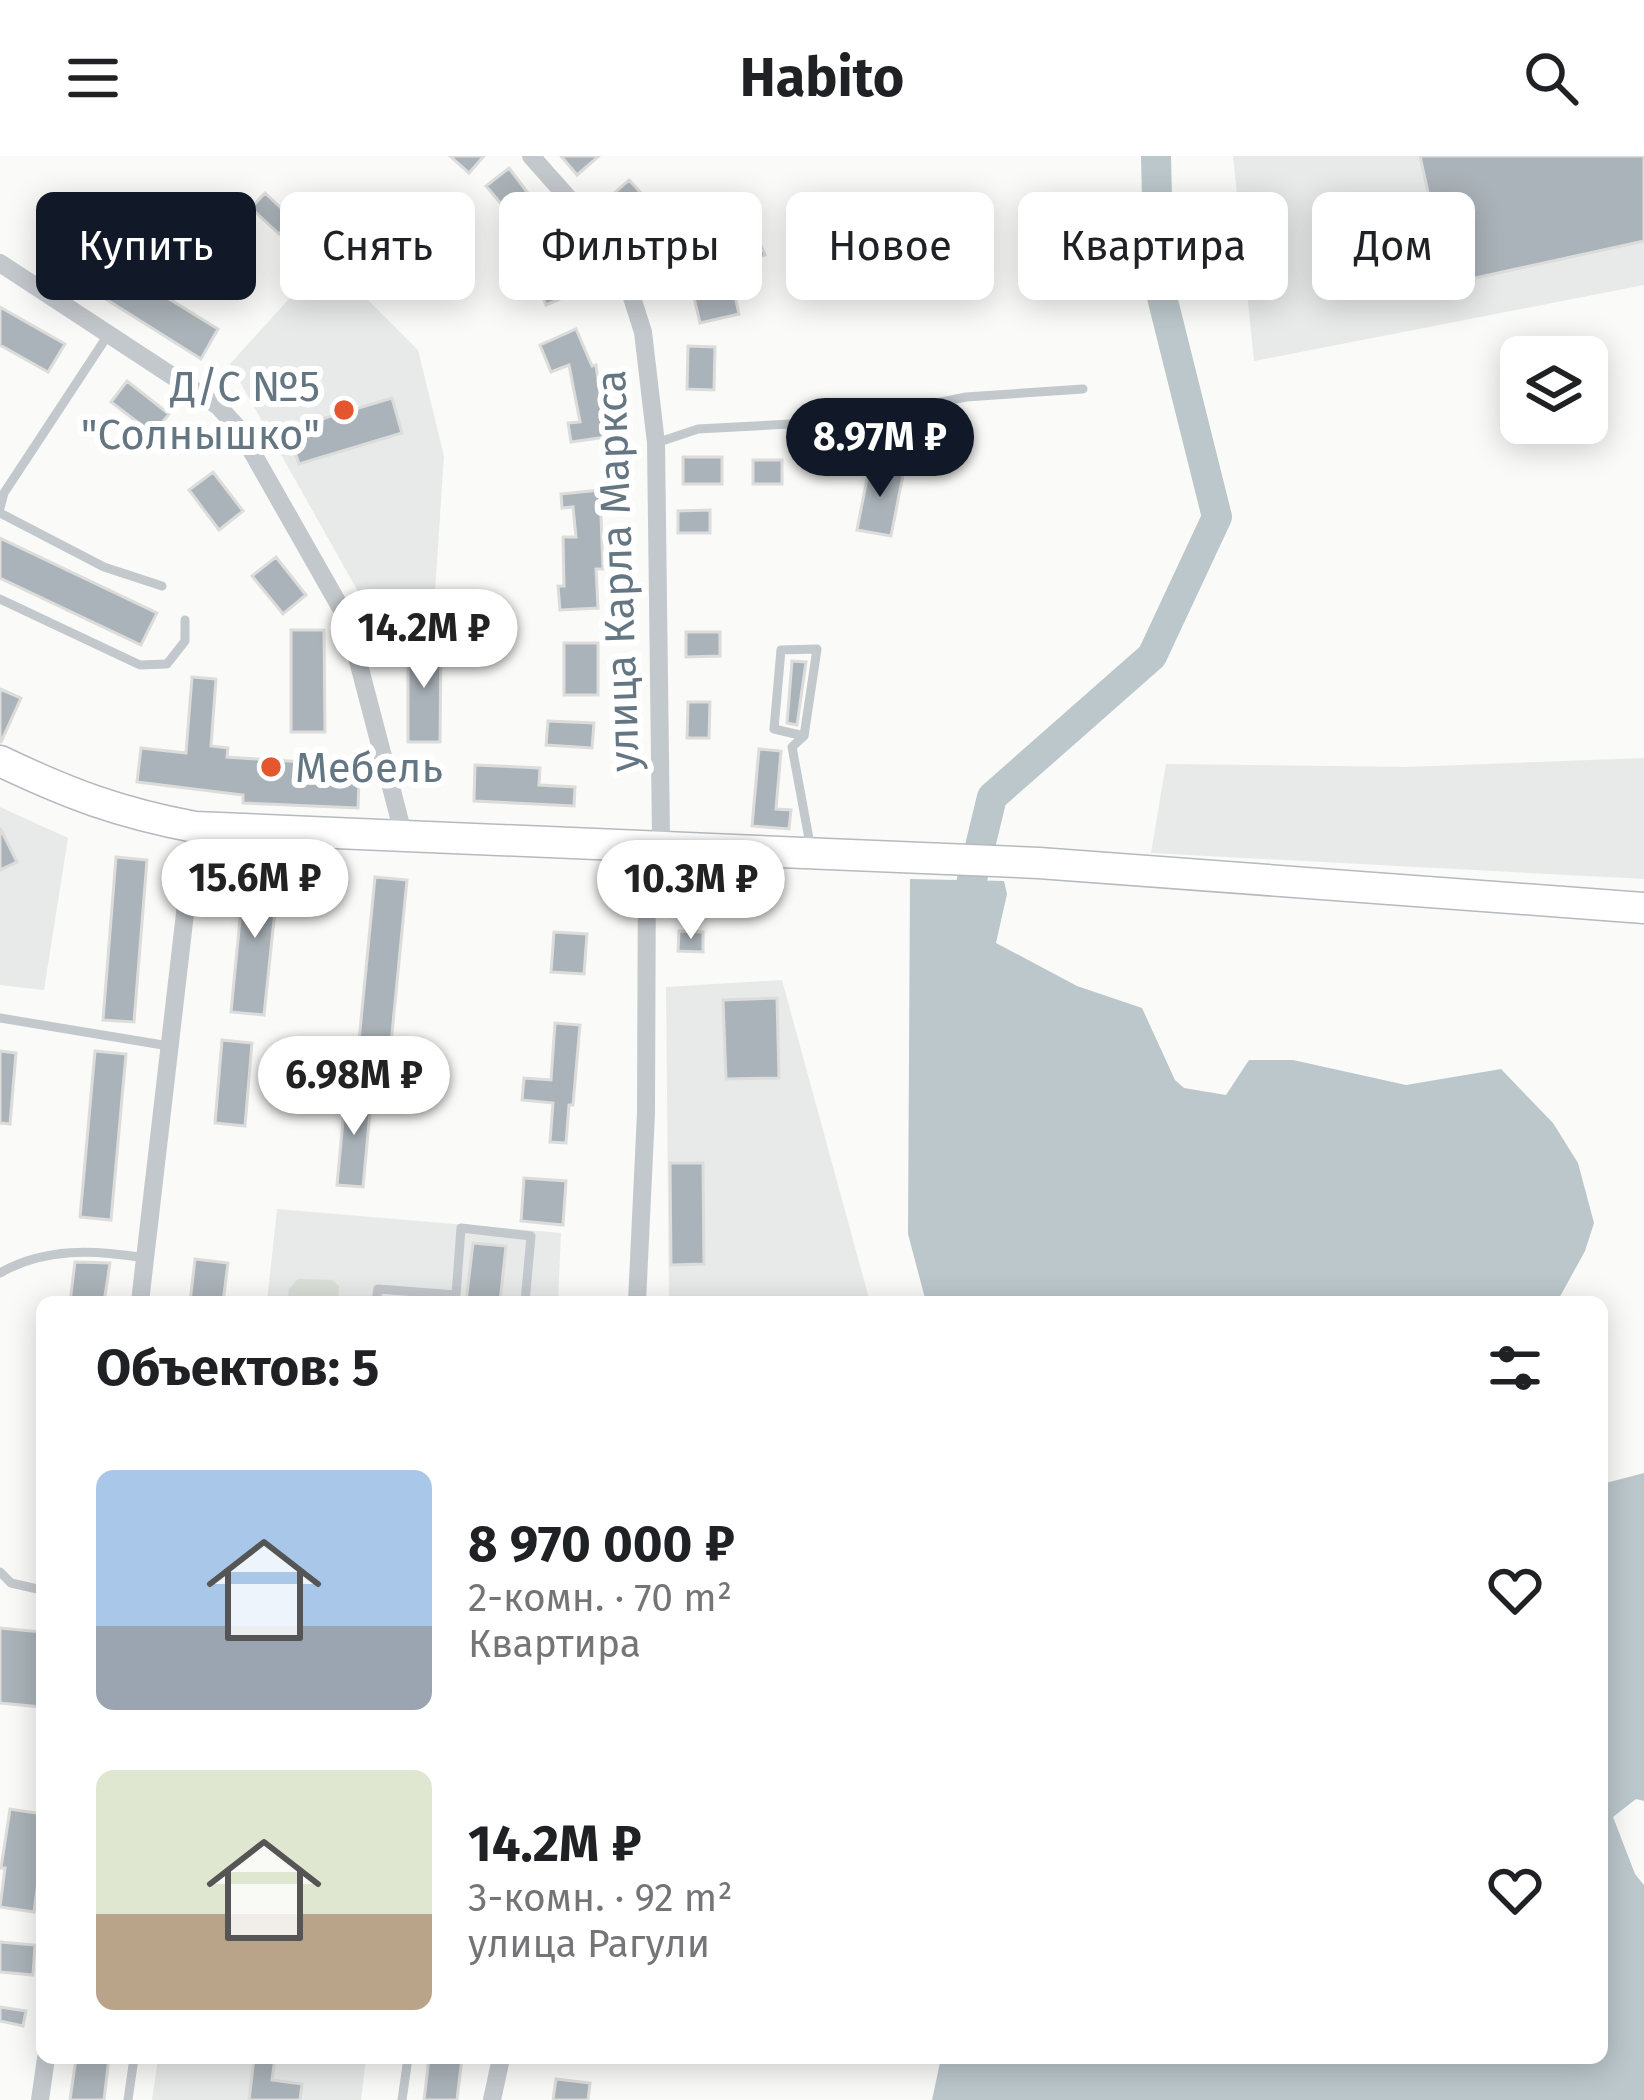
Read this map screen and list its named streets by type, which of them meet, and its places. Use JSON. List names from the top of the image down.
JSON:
{
  "streets": {
    "street": ["улица Карла Маркса"]
  },
  "places": ["Д/С №5 \"Солнышко\"", "Мебель"],
  "page": {
    "header": "Habito",
    "chip": [
      "Купить",
      "Снять",
      "Фильтры",
      "Новое",
      "Квартира",
      "Дом"
    ],
    "price": [
      "8.97M ₽",
      "14.2M ₽",
      "15.6M ₽",
      "10.3M ₽",
      "6.98M ₽"
    ],
    "heading": "Объектов: 5",
    "list": [
      {
        "name": "8 970 000 ₽",
        "note": "2-комн. · 70 m² · Квартира"
      },
      {
        "name": "14.2M ₽",
        "note": "3-комн. · 92 m² · улица Рагули"
      }
    ]
  }
}
